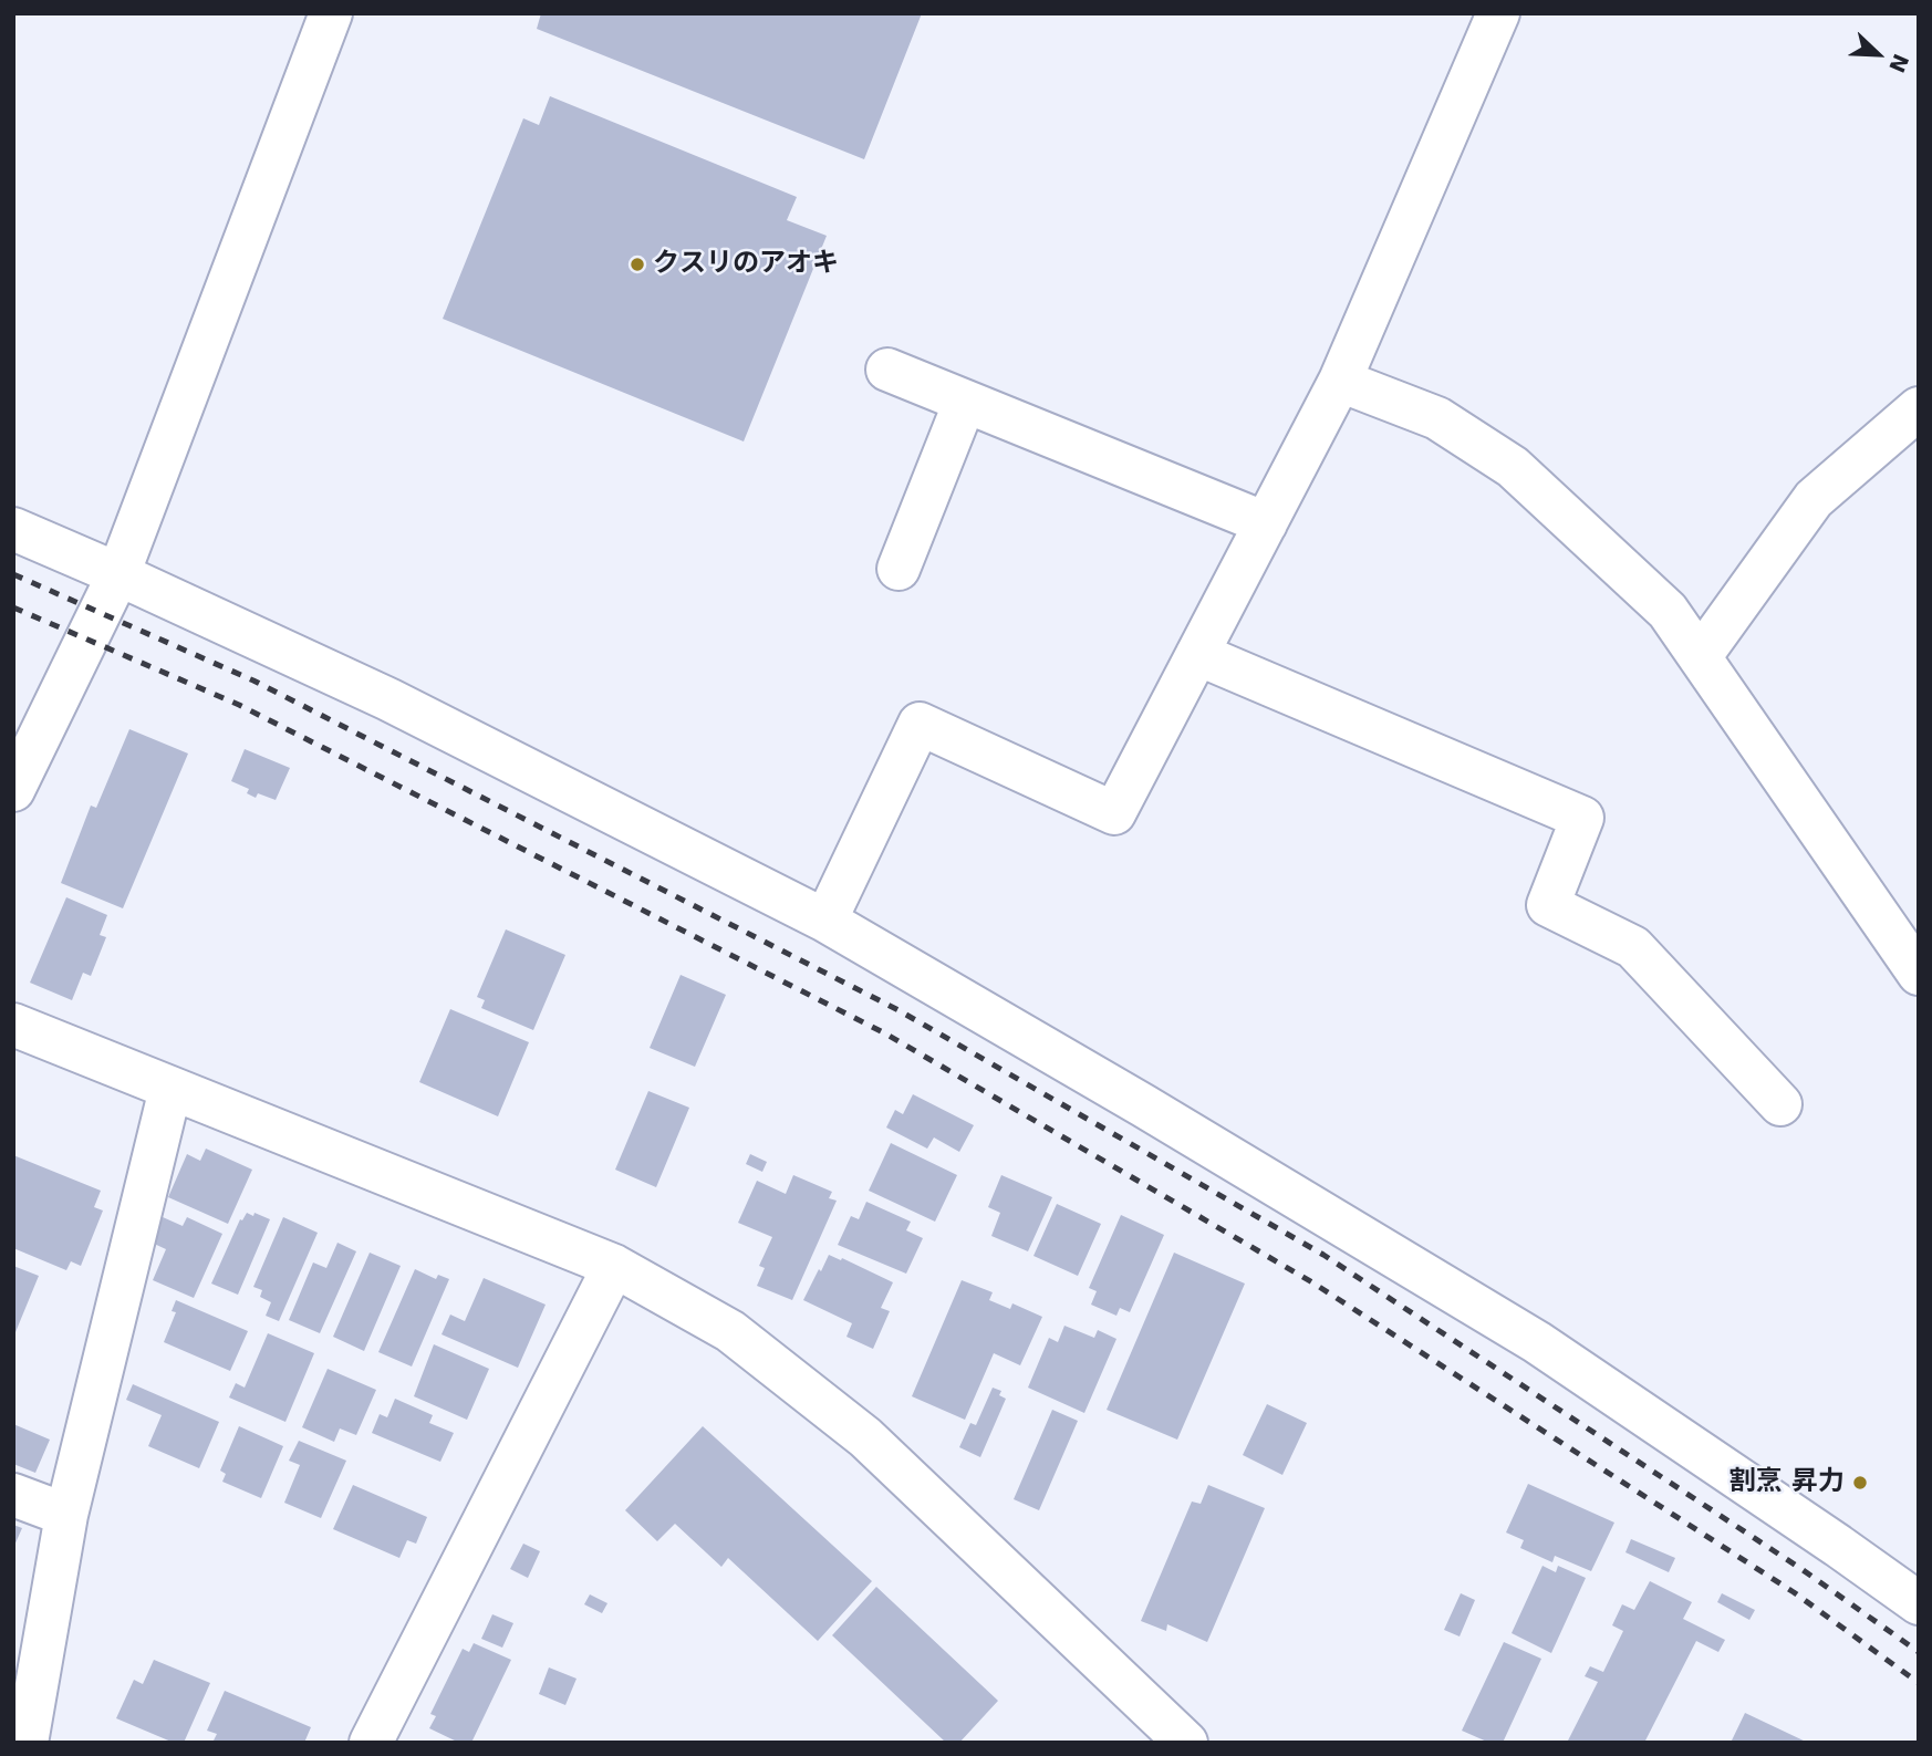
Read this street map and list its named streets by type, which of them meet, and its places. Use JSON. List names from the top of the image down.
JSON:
{
  "places": ["クスリのアオキ", "割烹 昇力"],
  "north": "bottom right"
}
